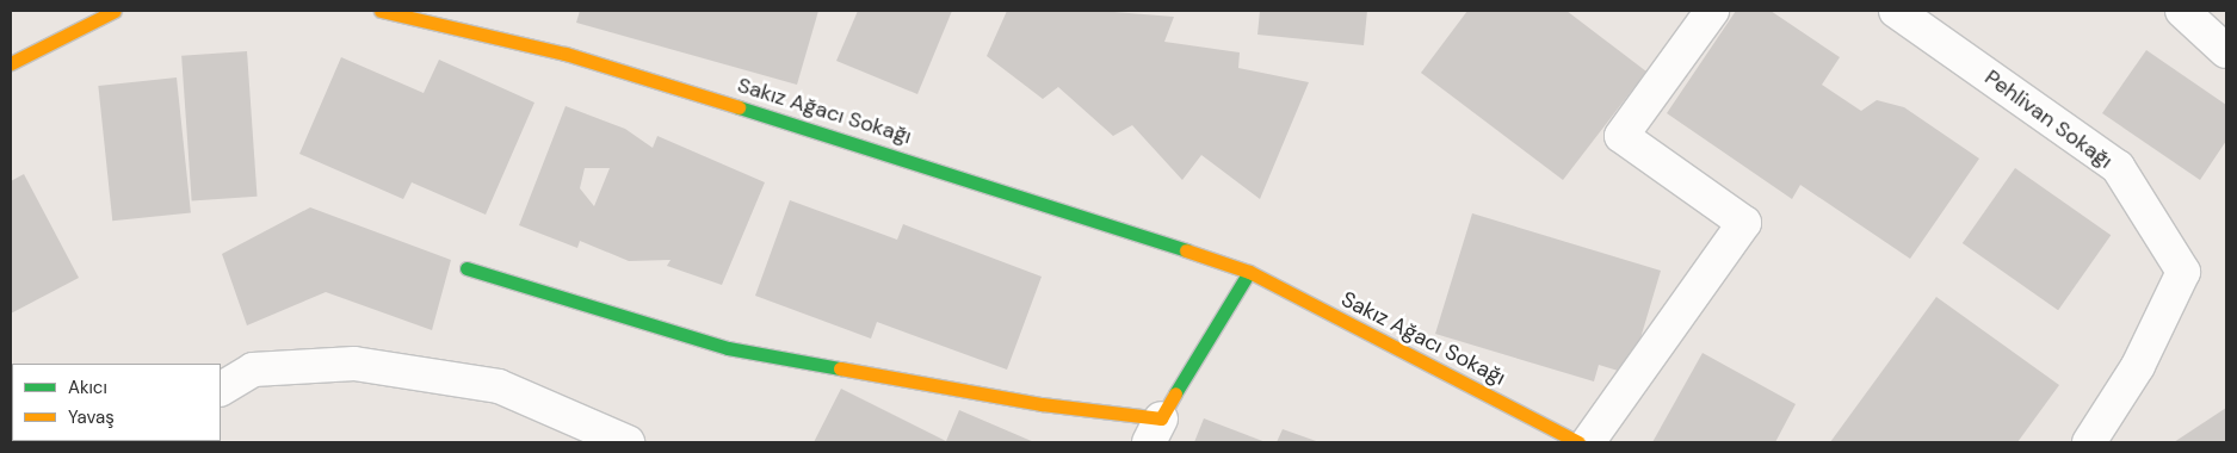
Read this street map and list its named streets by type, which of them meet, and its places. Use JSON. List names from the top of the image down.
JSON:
{
  "streets": {
    "street": ["Sakız Ağacı Sokağı", "Pehlivan Sokağı"]
  },
  "legend": ["Akıcı", "Yavaş"]
}
